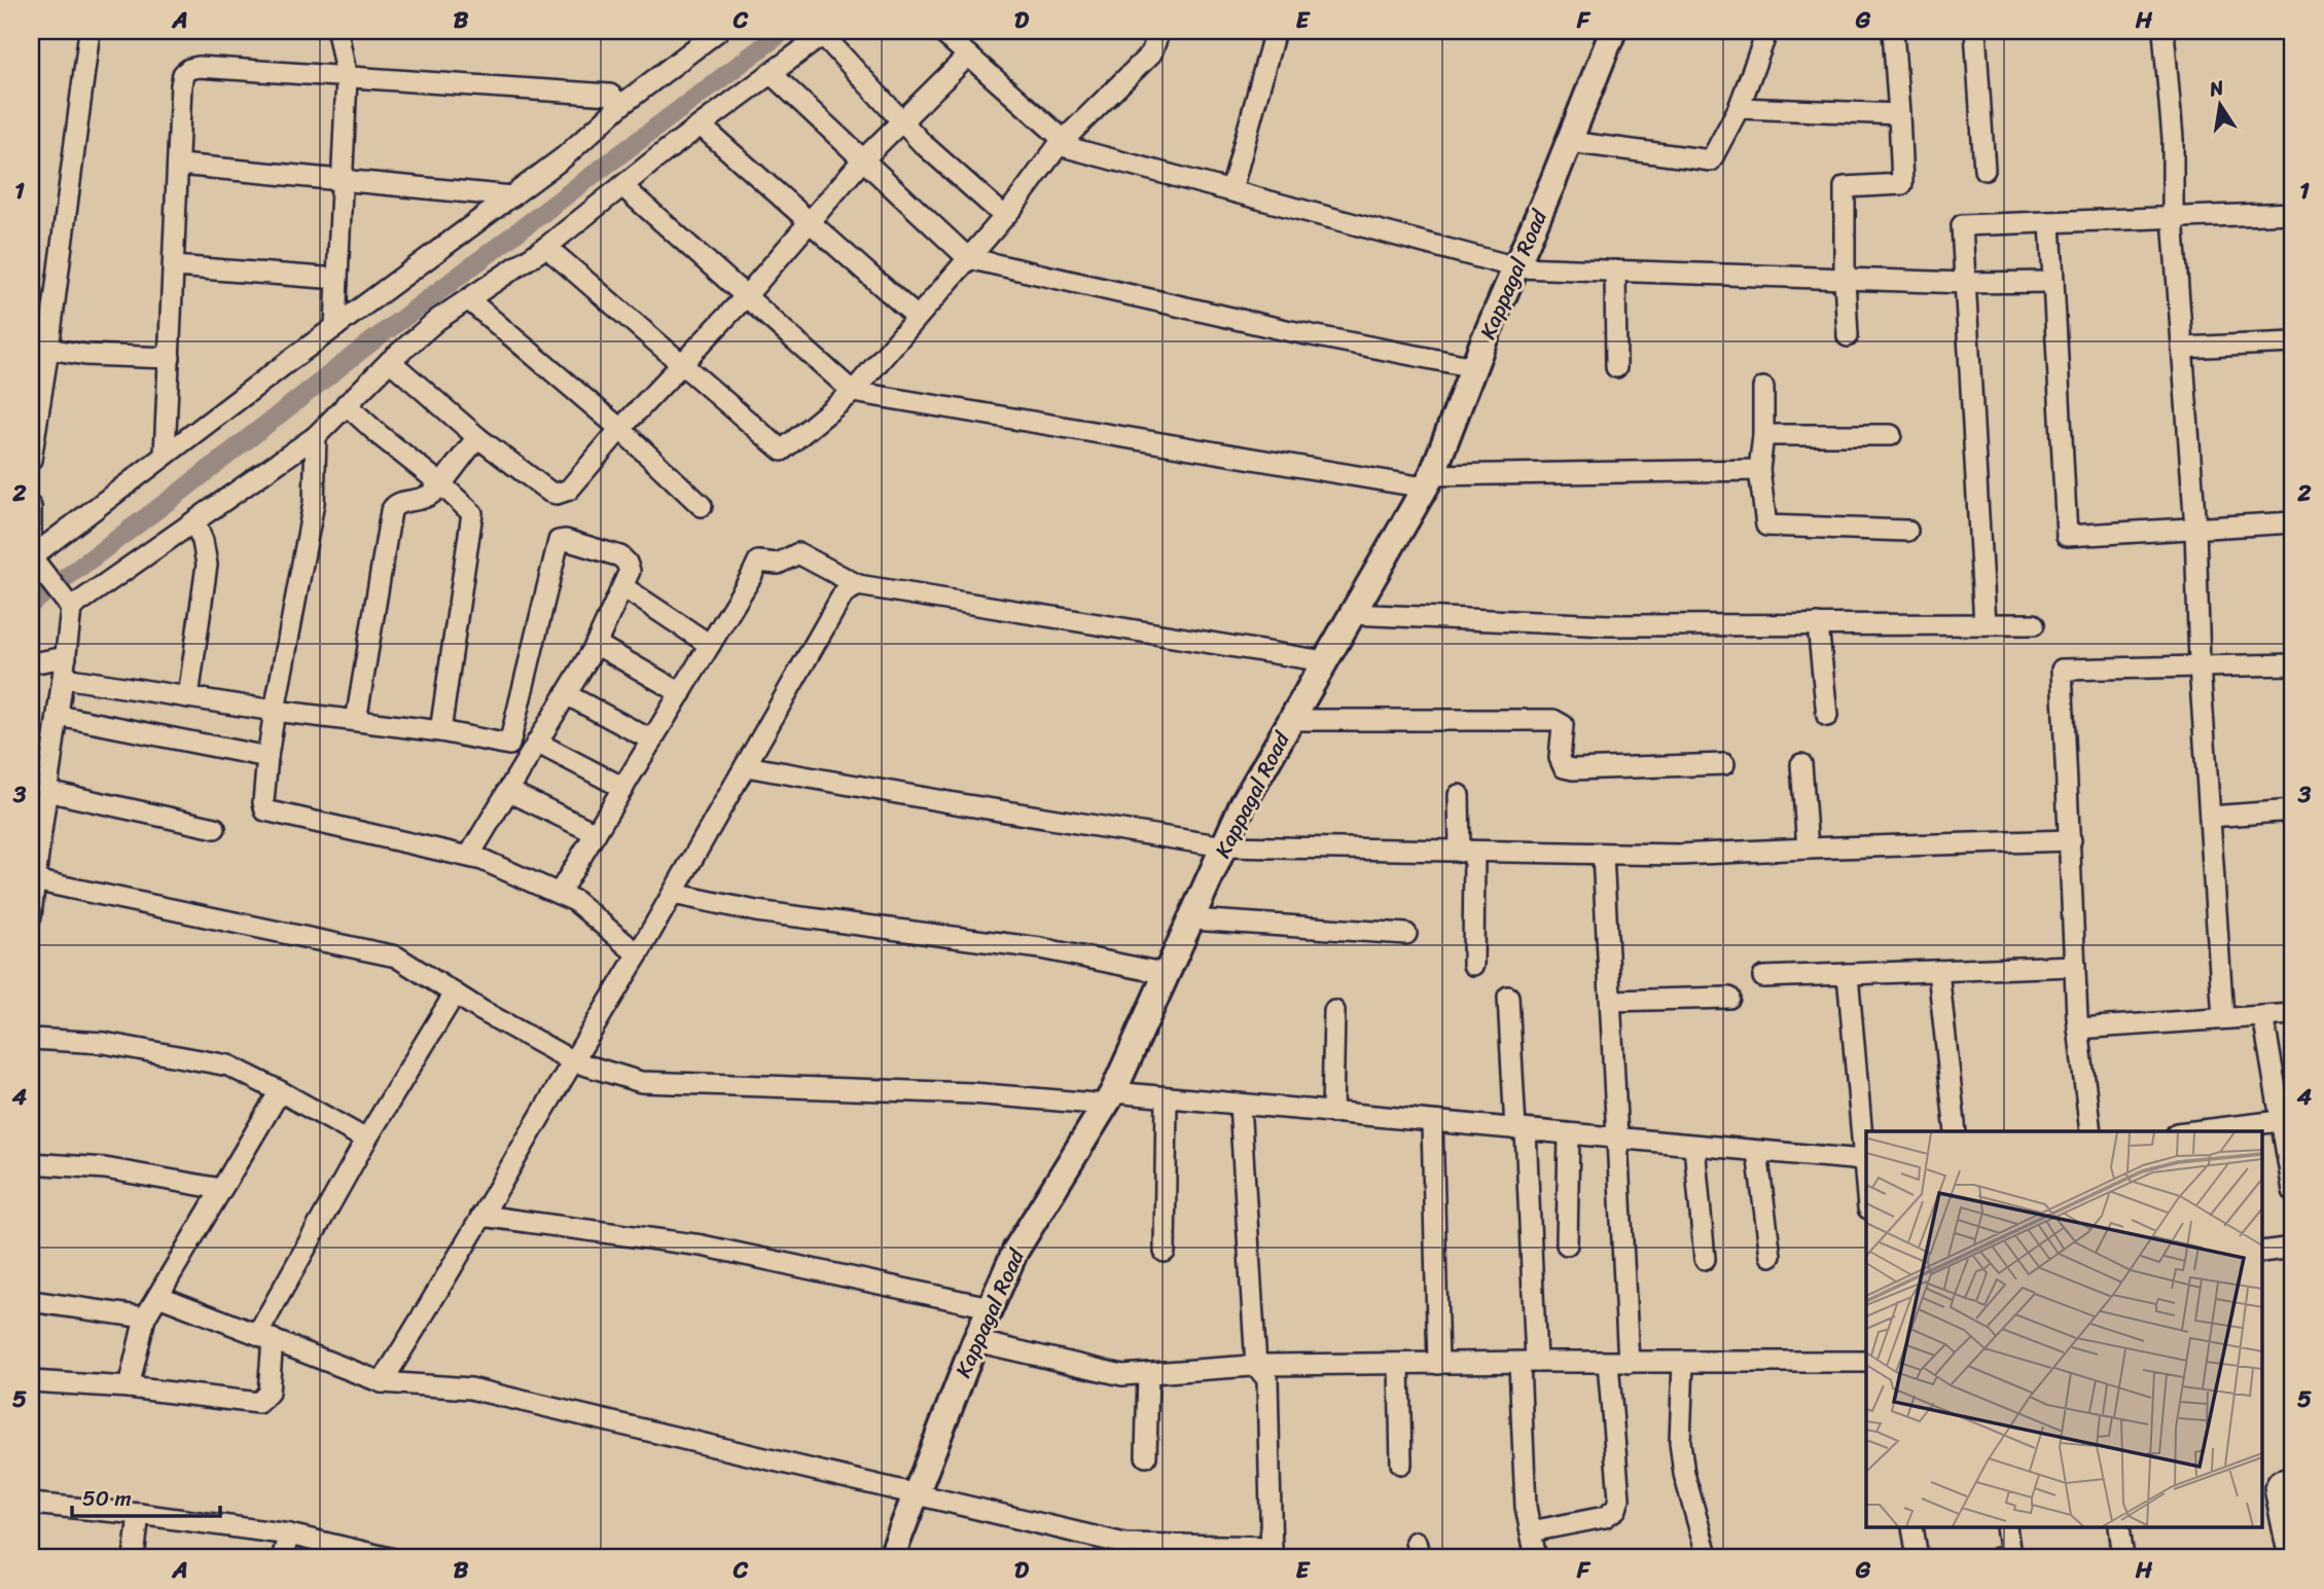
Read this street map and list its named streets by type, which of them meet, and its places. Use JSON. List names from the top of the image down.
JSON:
{
  "streets": {
    "main road": ["Kappagal Road"]
  },
  "scale_bar": "50 m",
  "north": "top",
  "grid": {
    "columns": [
      "A",
      "B",
      "C",
      "D",
      "E",
      "F",
      "G",
      "H"
    ],
    "rows": [
      "1",
      "2",
      "3",
      "4",
      "5"
    ]
  }
}
